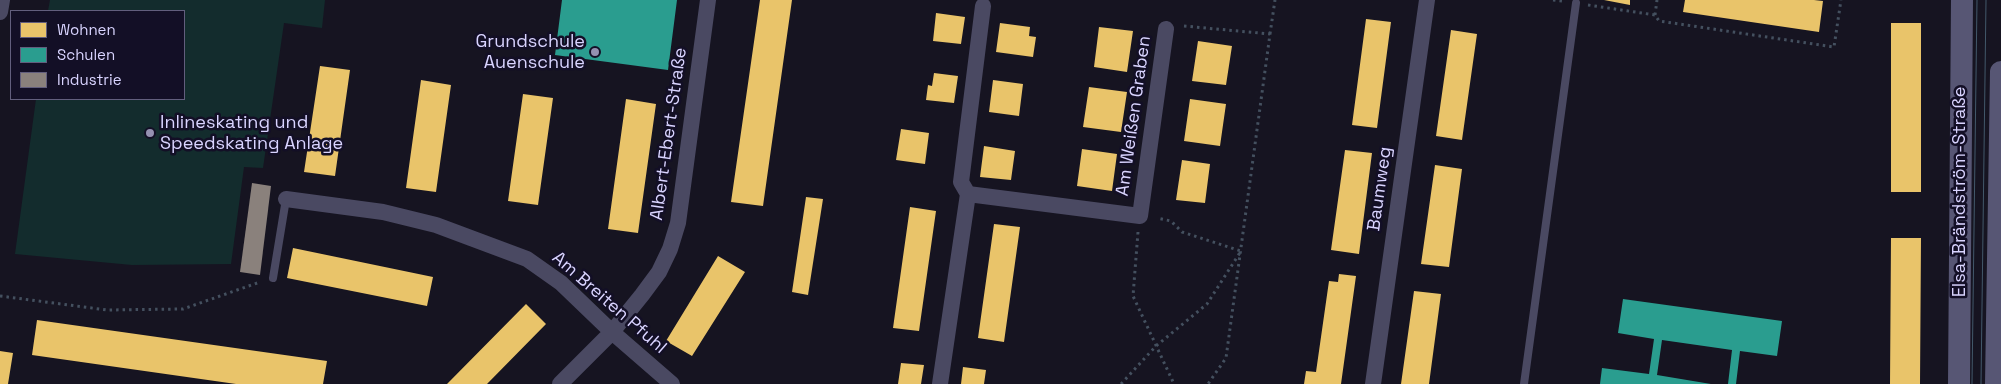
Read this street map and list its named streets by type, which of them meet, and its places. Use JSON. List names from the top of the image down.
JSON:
{
  "streets": {
    "street": [
      "Am Weißen Graben",
      "Albert-Ebert-Straße",
      "Baumweg",
      "Elsa-Brändström-Straße",
      "Am Breiten Pfuhl"
    ]
  },
  "crossings": [
    ["Albert-Ebert-Straße", "Am Breiten Pfuhl"]
  ],
  "places": ["Grundschule Auenschule", "Inlineskating und Speedskating Anlage"],
  "legend": ["Wohnen", "Schulen", "Industrie"]
}
